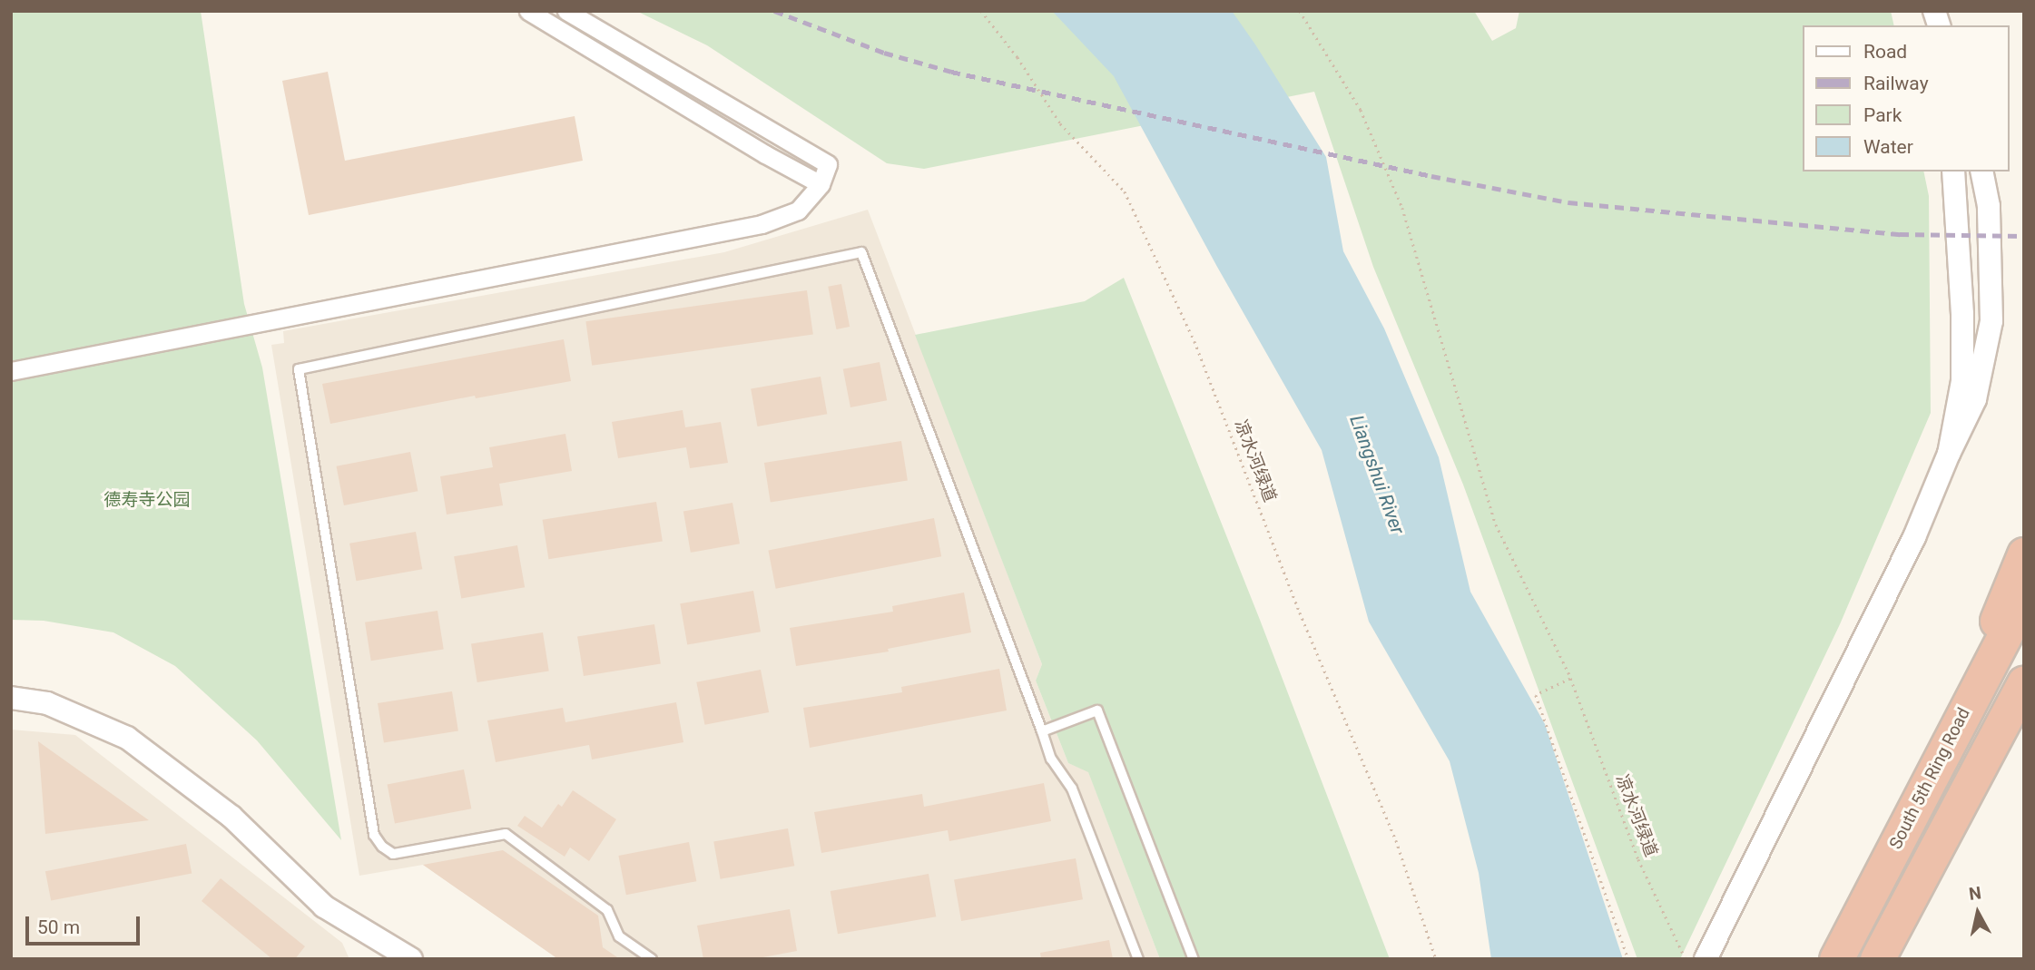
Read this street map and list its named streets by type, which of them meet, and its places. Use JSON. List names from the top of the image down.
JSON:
{
  "streets": {
    "highway": ["South 5th Ring Road"],
    "path": ["凉水河绿道"]
  },
  "water": ["Liangshui River"],
  "parks": ["德寿寺公园"],
  "legend": [
    "Road",
    "Railway",
    "Park",
    "Water"
  ],
  "scale_bar": "50 m",
  "north": "top"
}
